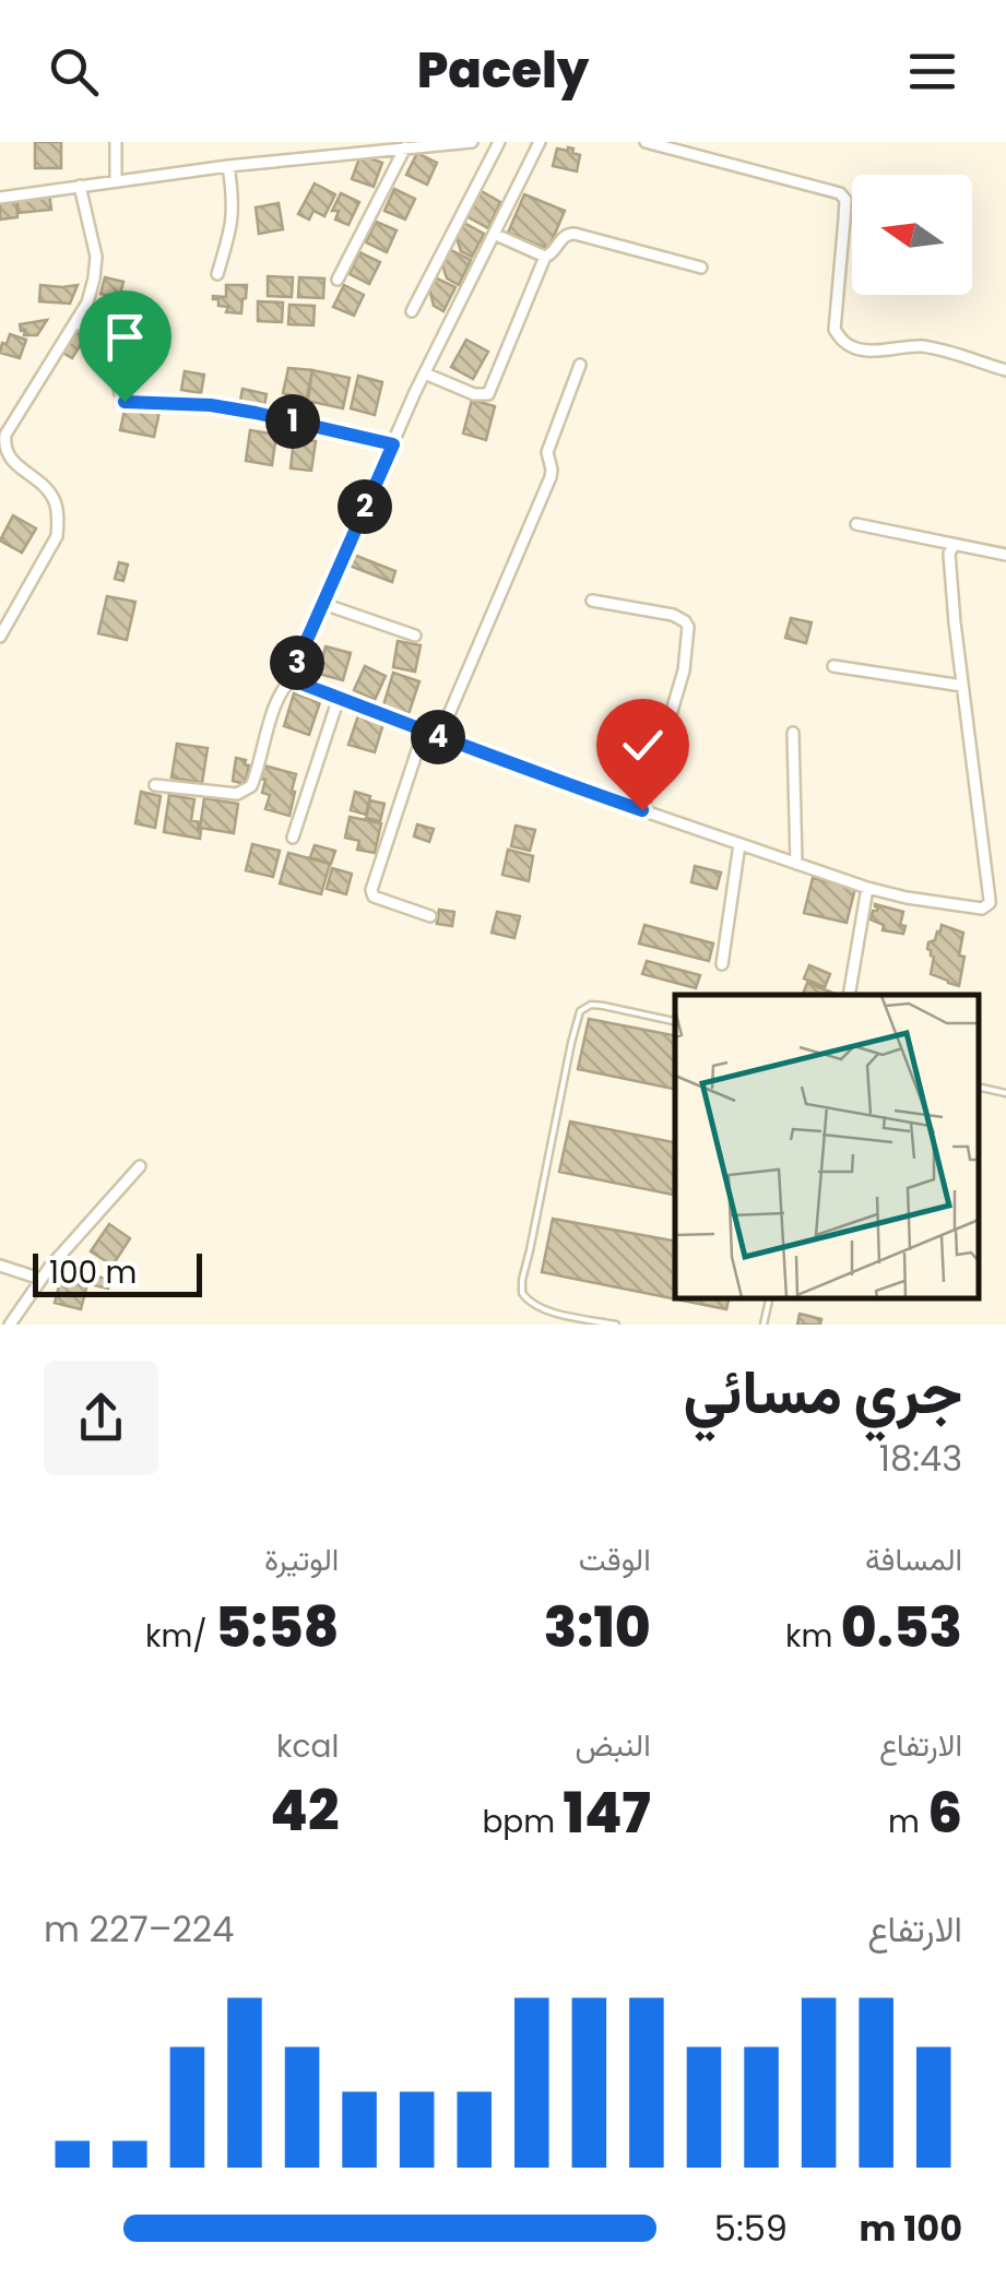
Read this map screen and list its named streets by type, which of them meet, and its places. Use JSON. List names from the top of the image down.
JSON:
{
  "scale_bar": "100 m",
  "north": "left",
  "page": {
    "header": "Pacely",
    "pins": [
      "1",
      "2",
      "3",
      "4"
    ],
    "scale": "100 m",
    "heading": ["جري مسائي", "18:43"],
    "stats": [
      ["المسافة", "0.53 km"],
      ["الوقت", "3:10"],
      ["الوتيرة", "5:58 /km"],
      ["الارتفاع", "6 m"],
      ["النبض", "147 bpm"],
      ["kcal", "42"]
    ],
    "chart": ["الارتفاع", "224–227 m"],
    "list": [
      {
        "name": "100 m",
        "note": "5:59"
      }
    ]
  }
}
